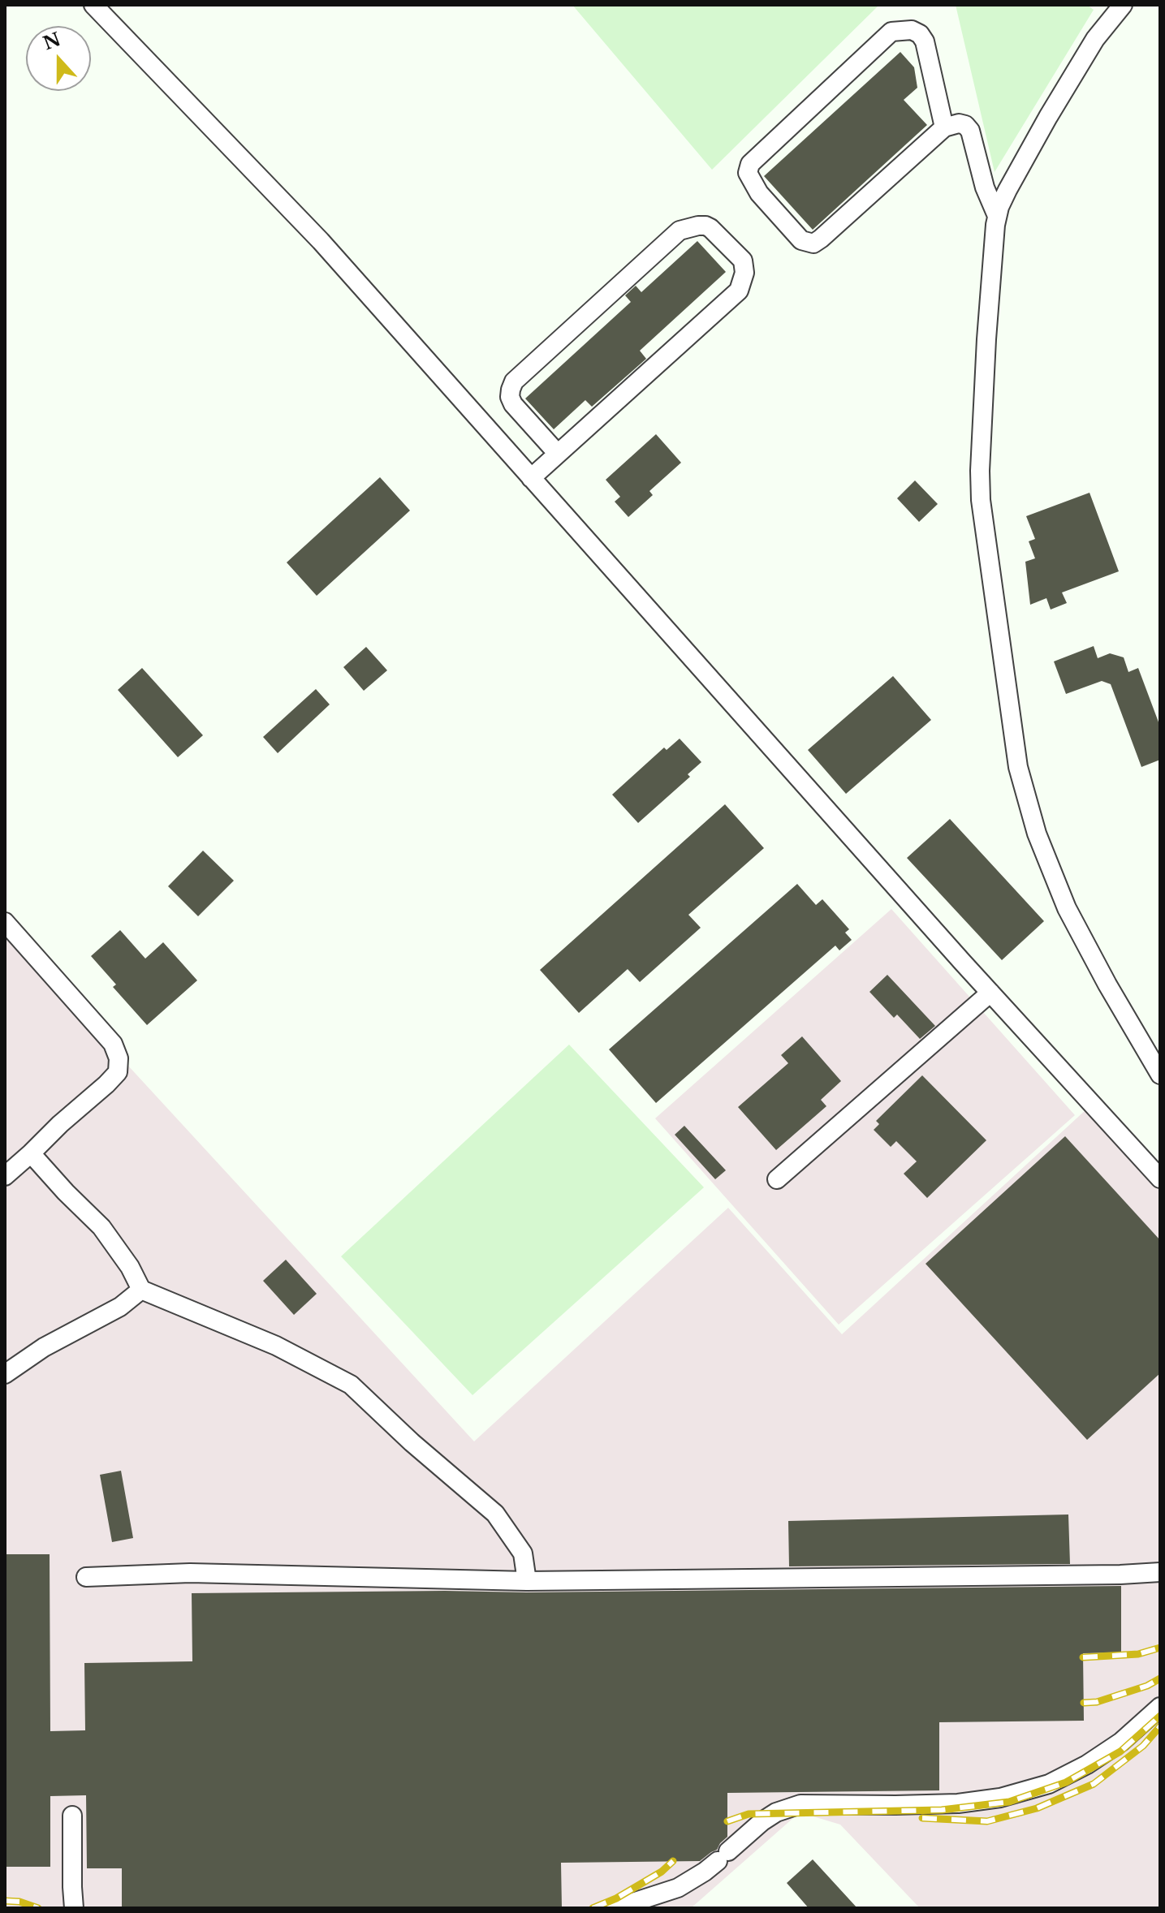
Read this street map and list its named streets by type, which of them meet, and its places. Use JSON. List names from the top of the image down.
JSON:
{
  "north": "top"
}
